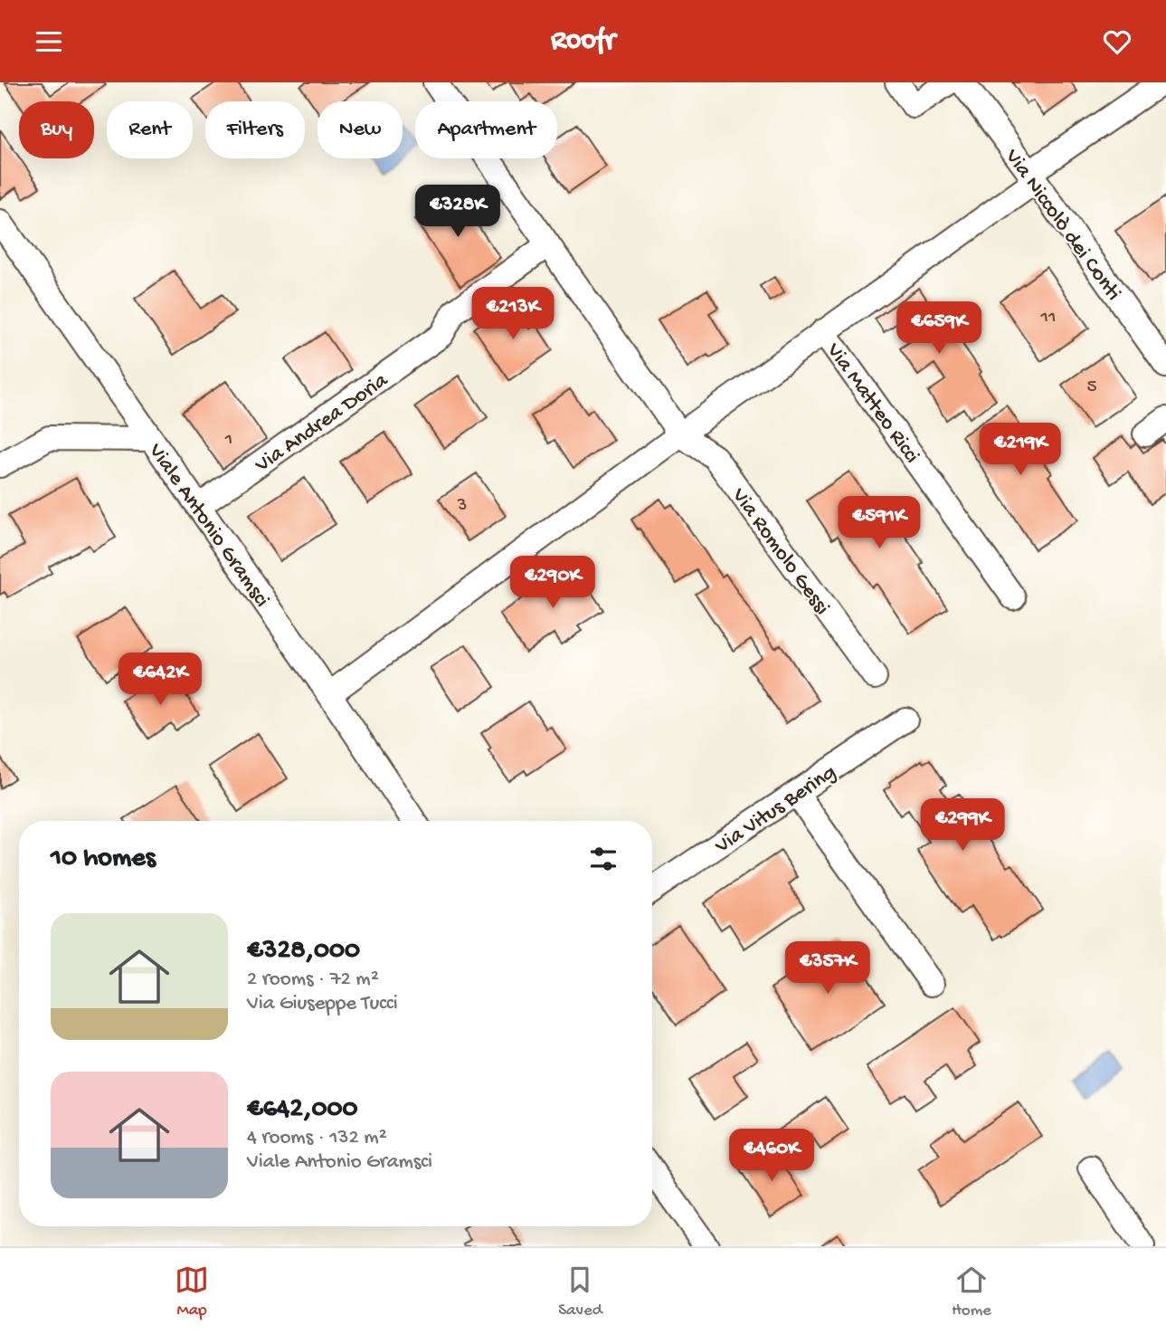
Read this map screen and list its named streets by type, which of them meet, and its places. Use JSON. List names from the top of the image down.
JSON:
{
  "streets": {
    "street": [
      "Via Niccolò dei Conti",
      "Via Matteo Ricci",
      "Via Andrea Doria",
      "Viale Antonio Gramsci",
      "Via Romolo Gessi",
      "Via Vitus Bering"
    ]
  },
  "crossings": [
    ["Via Andrea Doria", "Viale Antonio Gramsci"]
  ],
  "house_numbers": [
    "11",
    "5",
    "1",
    "3"
  ],
  "page": {
    "header": "Roofr",
    "chip": [
      "Buy",
      "Rent",
      "Filters",
      "New",
      "Apartment"
    ],
    "price": [
      "€328K",
      "€213K",
      "€659K",
      "€219K",
      "€591K",
      "€290K",
      "€642K",
      "€299K",
      "€357K",
      "€460K"
    ],
    "heading": "10 homes",
    "list": [
      {
        "name": "€328,000",
        "note": "2 rooms · 72 m² · Via Giuseppe Tucci"
      },
      {
        "name": "€642,000",
        "note": "4 rooms · 132 m² · Viale Antonio Gramsci"
      }
    ],
    "tabs": ["Map", "Saved", "Home"]
  }
}
